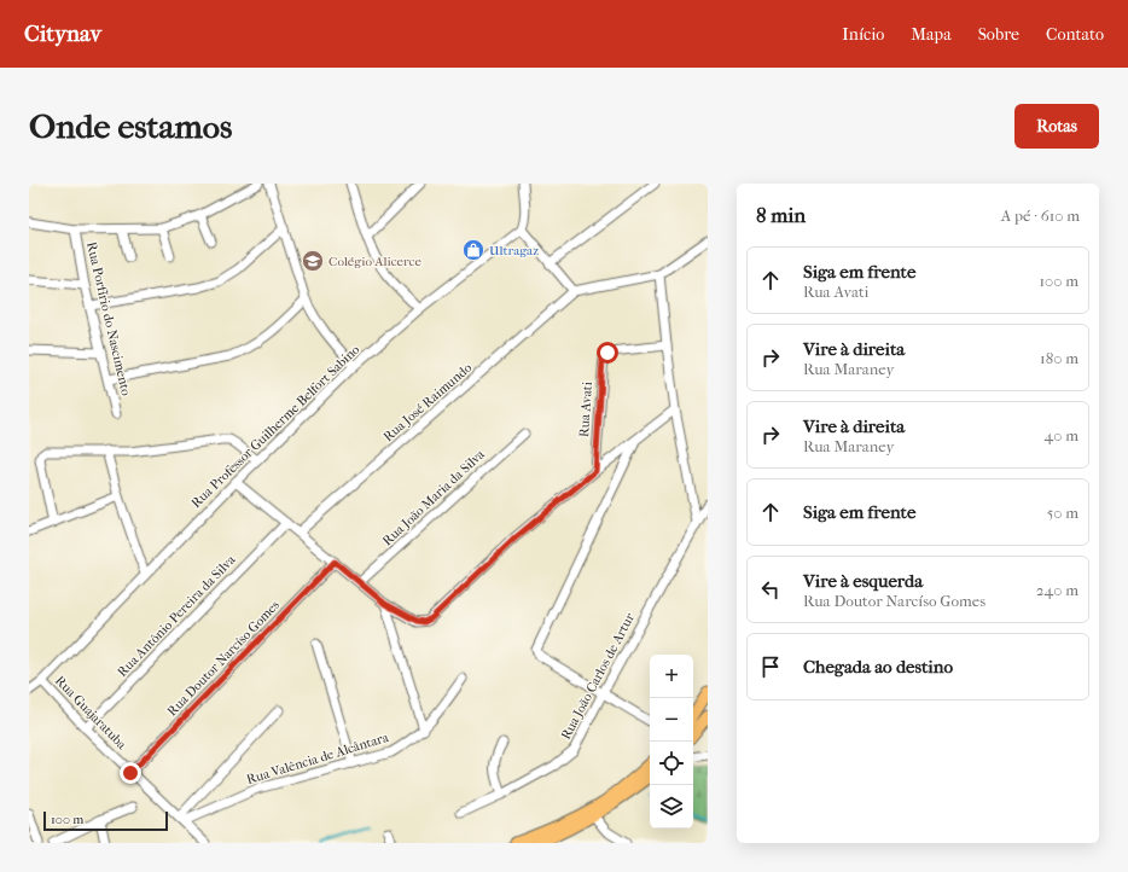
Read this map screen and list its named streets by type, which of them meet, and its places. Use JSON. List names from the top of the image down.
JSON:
{
  "streets": {
    "street": [
      "Rua Porfírio do Nascimento",
      "Rua José Raimundo",
      "Rua Avati",
      "Rua Professor Guilherme Belfort Sabino",
      "Rua João Maria da Silva",
      "Rua Antônio Pereira da Silva",
      "Rua Doutor Narcíso Gomes",
      "Rua João Carlos de Artur",
      "Rua Guajaratuba",
      "Rua Valência de Alcântara"
    ]
  },
  "crossings": [
    ["Rua Professor Guilherme Belfort Sabino", "Rua Guajaratuba"],
    ["Rua Antônio Pereira da Silva", "Rua Guajaratuba"],
    ["Rua Doutor Narcíso Gomes", "Rua Guajaratuba"],
    ["Rua Guajaratuba", "Rua Valência de Alcântara"]
  ],
  "places": {
    "shop": ["Ultragaz"],
    "school or university": ["Colégio Alicerce"]
  },
  "scale_bar": "100 m",
  "page": {
    "header": "Citynav",
    "nav": [
      "Início",
      "Mapa",
      "Sobre",
      "Contato"
    ],
    "buttons": "Rotas",
    "title": "Onde estamos",
    "heading": ["8 min", "A pé · 610 m"],
    "list": [
      ["Siga em frente", "Rua Avati", "100 m"],
      ["Vire à direita", "Rua Maraney", "180 m"],
      ["Vire à direita", "Rua Maraney", "40 m"],
      ["Siga em frente", "50 m"],
      ["Vire à esquerda", "Rua Doutor Narcíso Gomes", "240 m"],
      "Chegada ao destino"
    ],
    "map_buttons": ["+", "−"],
    "scale": "100 m"
  }
}
